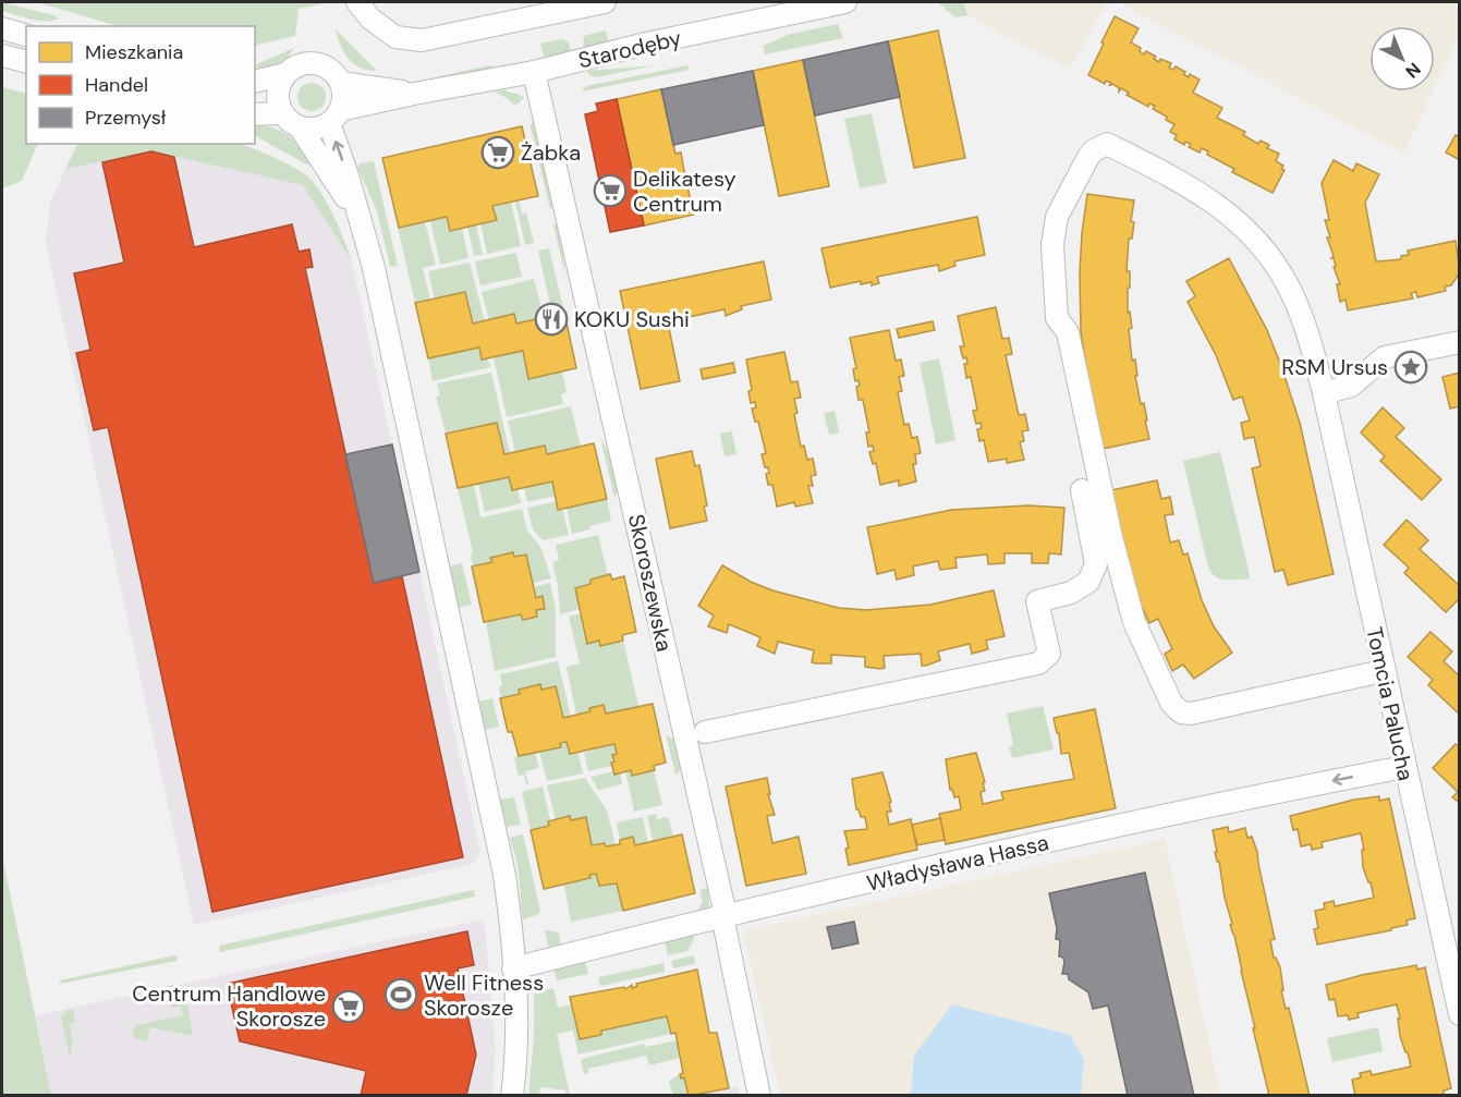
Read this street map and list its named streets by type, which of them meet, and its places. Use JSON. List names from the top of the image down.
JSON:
{
  "streets": {
    "street": [
      "Starodęby",
      "Skoroszewska",
      "Tomcia Palucha",
      "Władysława Hassa"
    ]
  },
  "crossings": [
    ["Starodęby", "Skoroszewska"],
    ["Skoroszewska", "Władysława Hassa"],
    ["Tomcia Palucha", "Władysława Hassa"]
  ],
  "one_way": ["Władysława Hassa"],
  "places": {
    "supermarket": ["Żabka", "Delikatesy Centrum", "Centrum Handlowe Skorosze"],
    "restaurant": ["KOKU Sushi"],
    "place": ["RSM Ursus"],
    "sports": ["Well Fitness Skorosze"]
  },
  "legend": ["Mieszkania", "Handel", "Przemysł"],
  "north": "bottom right"
}
